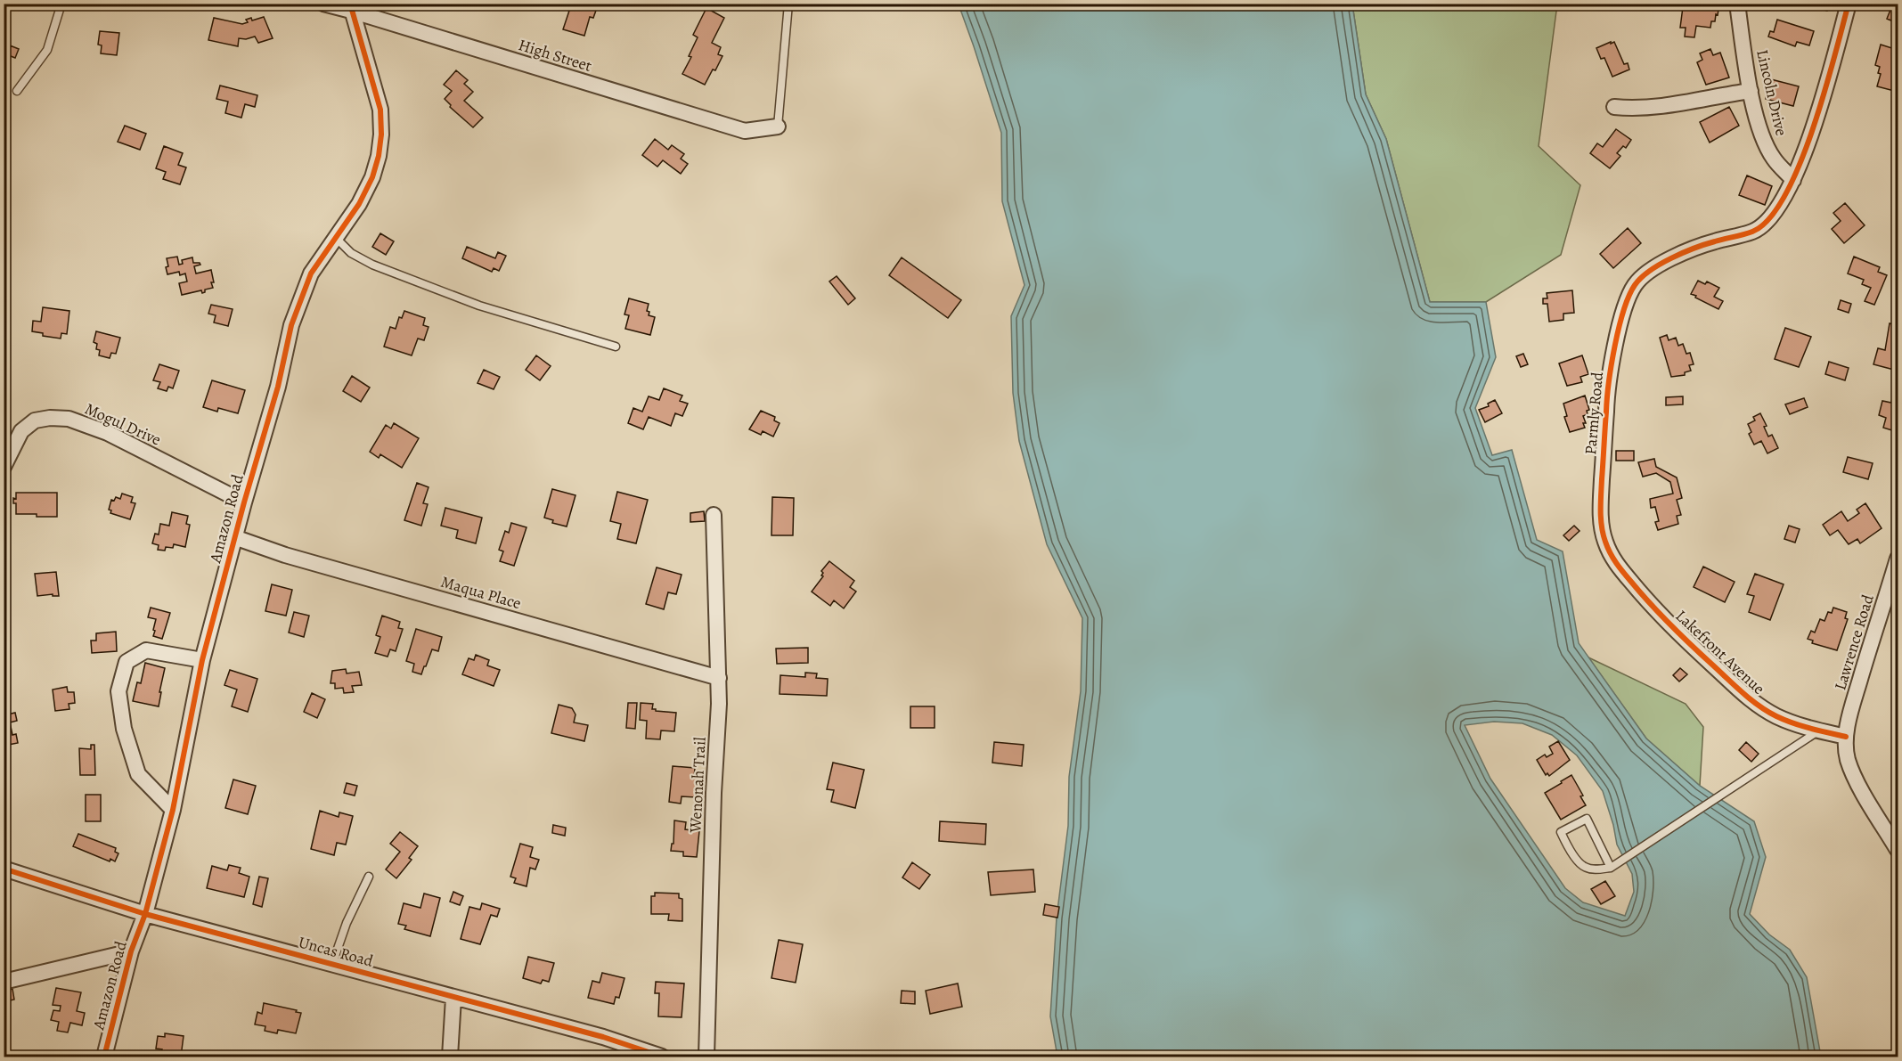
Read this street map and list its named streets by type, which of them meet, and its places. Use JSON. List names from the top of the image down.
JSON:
{
  "streets": {
    "street": [
      "High Street",
      "Lincoln Drive",
      "Parmly Road",
      "Mogul Drive",
      "Amazon Road",
      "Maqua Place",
      "Lawrence Road",
      "Lakefront Avenue",
      "Wenonah Trail",
      "Uncas Road"
    ]
  },
  "crossings": [
    ["High Street", "Amazon Road"],
    ["Lincoln Drive", "Parmly Road"],
    ["Parmly Road", "Lakefront Avenue"],
    ["Mogul Drive", "Amazon Road"],
    ["Amazon Road", "Maqua Place"],
    ["Amazon Road", "Uncas Road"],
    ["Maqua Place", "Wenonah Trail"],
    ["Lawrence Road", "Lakefront Avenue"]
  ]
}
